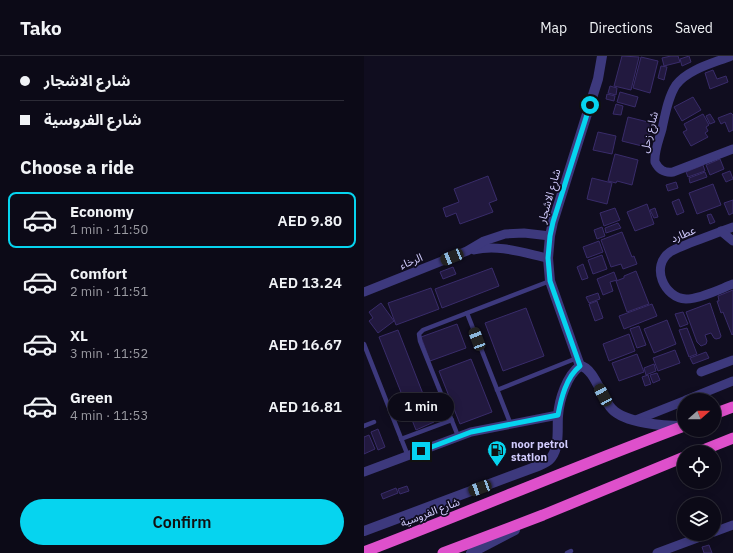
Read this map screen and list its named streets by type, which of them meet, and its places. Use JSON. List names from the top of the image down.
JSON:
{
  "streets": {
    "highway": ["شارع الفروسية"],
    "street": [
      "شارع زحل",
      "شارع الاشجار",
      "عطارد",
      "الرخاء"
    ]
  },
  "crossings": [
    ["شارع الاشجار", "الرخاء"]
  ],
  "places": {
    "fuel station": ["noor petrol station"]
  },
  "north": "right",
  "page": {
    "header": "Tako",
    "nav": ["Map", "Directions", "Saved"],
    "banner": ["شارع الاشجار", "شارع الفروسية"],
    "heading": "Choose a ride",
    "list": [
      {
        "name": "Economy",
        "note": "1 min · 11:50",
        "value": "AED 9.80"
      },
      {
        "name": "Comfort",
        "note": "2 min · 11:51",
        "value": "AED 13.24"
      },
      {
        "name": "XL",
        "note": "3 min · 11:52",
        "value": "AED 16.67"
      },
      {
        "name": "Green",
        "note": "4 min · 11:53",
        "value": "AED 16.81"
      }
    ],
    "bubble": "1 min",
    "buttons": "Confirm"
  }
}
